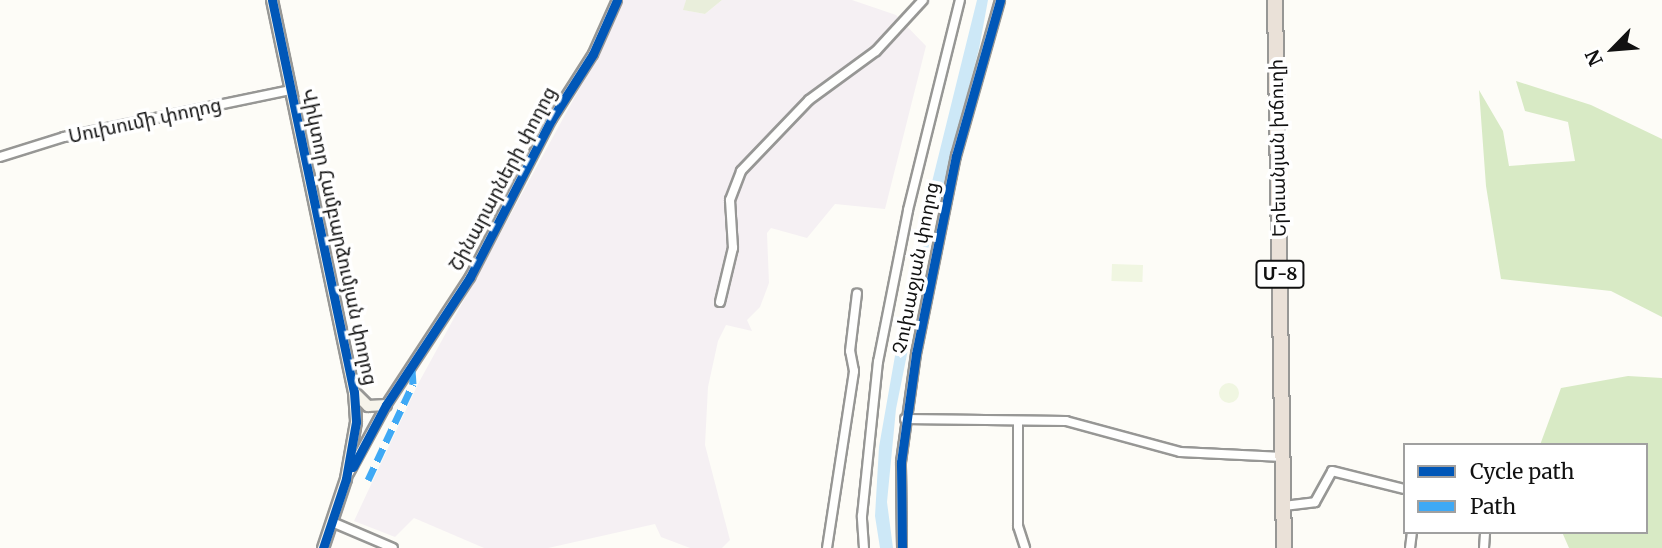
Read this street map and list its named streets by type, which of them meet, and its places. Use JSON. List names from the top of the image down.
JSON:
{
  "streets": {
    "highway": ["Երեւանյան խճուղի", "Մ-8"],
    "street": [
      "Սուխումի փողոց",
      "Շինարարների փողոց",
      "Վիկտոր Համբարձումյան փողոց",
      "Չուխաջյան փողոց"
    ]
  },
  "crossings": [
    ["Սուխումի փողոց", "Վիկտոր Համբարձումյան փողոց"],
    ["Շինարարների փողոց", "Վիկտոր Համբարձումյան փողոց"]
  ],
  "legend": ["Cycle path", "Path"],
  "north": "bottom left"
}
